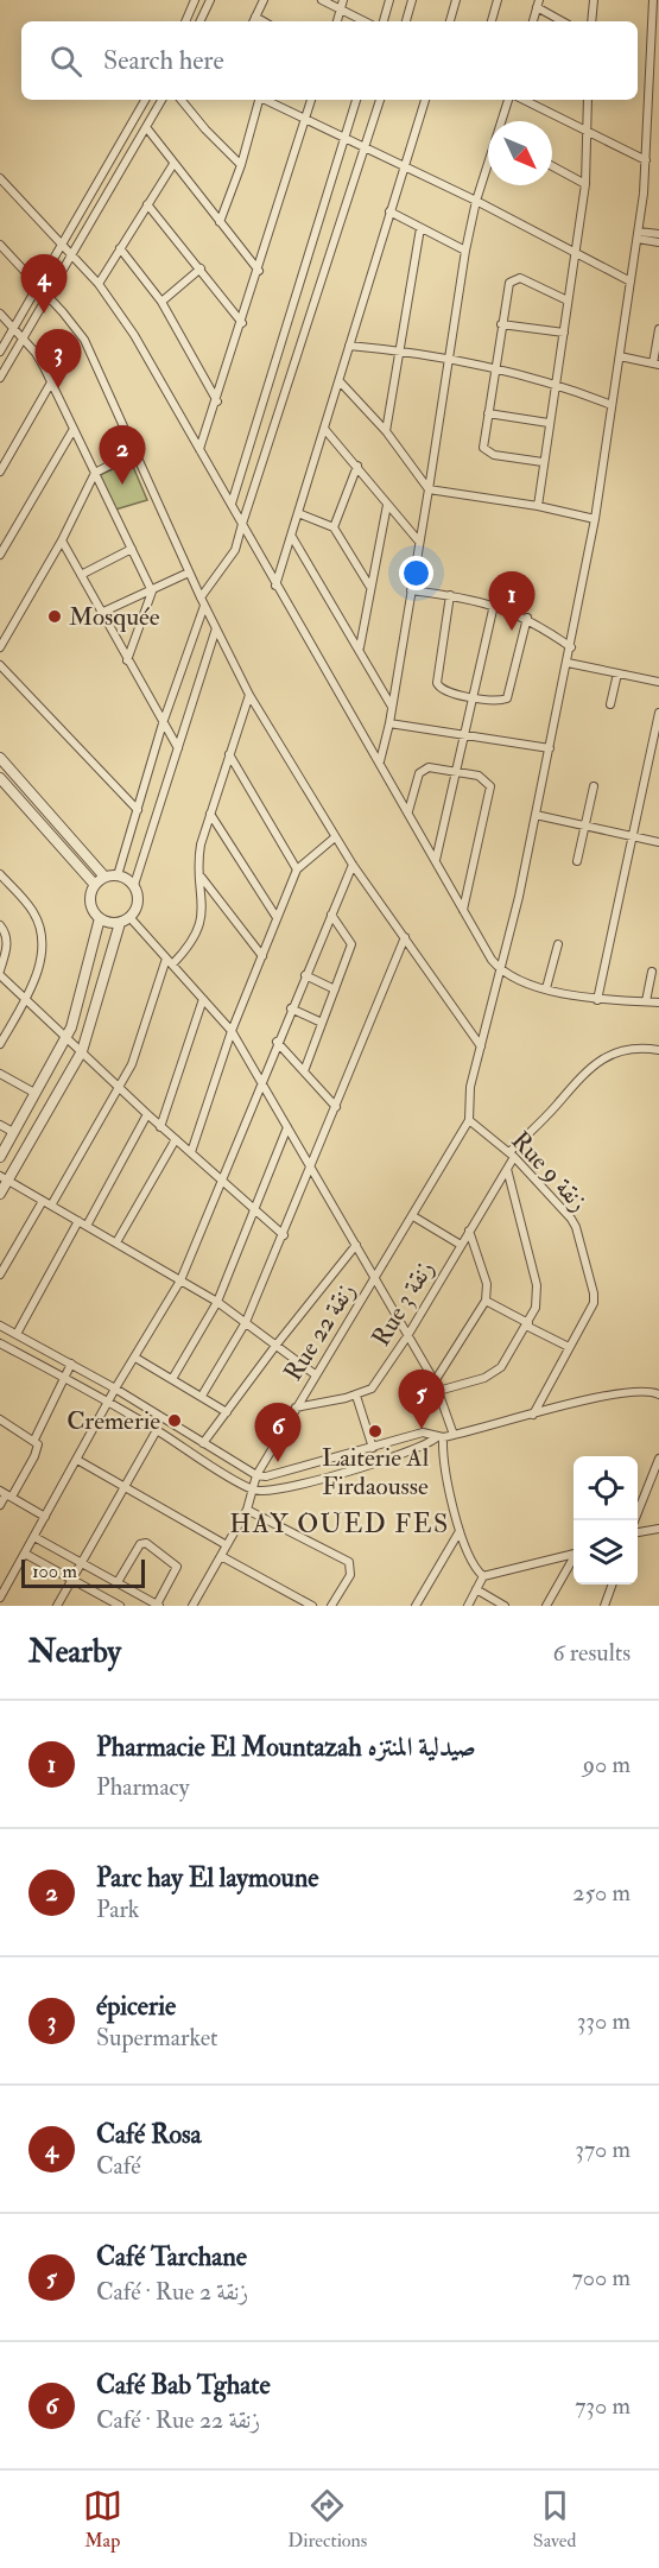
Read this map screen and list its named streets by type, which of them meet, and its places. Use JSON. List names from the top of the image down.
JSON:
{
  "streets": {
    "street": ["Rue 9 زنقة", "Rue 3 زنقة", "Rue 22 زنقة"]
  },
  "crossings": [
    ["Rue 9 زنقة", "Rue 3 زنقة"],
    ["Rue 9 زنقة", "Rue 22 زنقة"],
    ["Rue 3 زنقة", "Rue 22 زنقة"]
  ],
  "districts": ["HAY OUED FES"],
  "places": ["Mosquée", "Cremerie", "Laiterie Al Firdaousse"],
  "scale_bar": "100 m",
  "north": "bottom right",
  "page": {
    "search": "Search here",
    "pins": [
      "4",
      "3",
      "2",
      "1",
      "5",
      "6"
    ],
    "scale": "100 m",
    "heading": ["Nearby", "6 results"],
    "list": [
      {
        "mark": "1",
        "name": "Pharmacie El Mountazah صيدلية المنتزه",
        "note": "Pharmacy",
        "value": "90 m"
      },
      {
        "mark": "2",
        "name": "Parc hay El laymoune",
        "note": "Park",
        "value": "250 m"
      },
      {
        "mark": "3",
        "name": "épicerie",
        "note": "Supermarket",
        "value": "330 m"
      },
      {
        "mark": "4",
        "name": "Café Rosa",
        "note": "Café",
        "value": "370 m"
      },
      {
        "mark": "5",
        "name": "Café Tarchane",
        "note": "Café · Rue 2 زنقة",
        "value": "700 m"
      },
      {
        "mark": "6",
        "name": "Café Bab Tghate",
        "note": "Café · Rue 22 زنقة",
        "value": "730 m"
      }
    ],
    "nav": ["Map", "Directions", "Saved"]
  }
}
